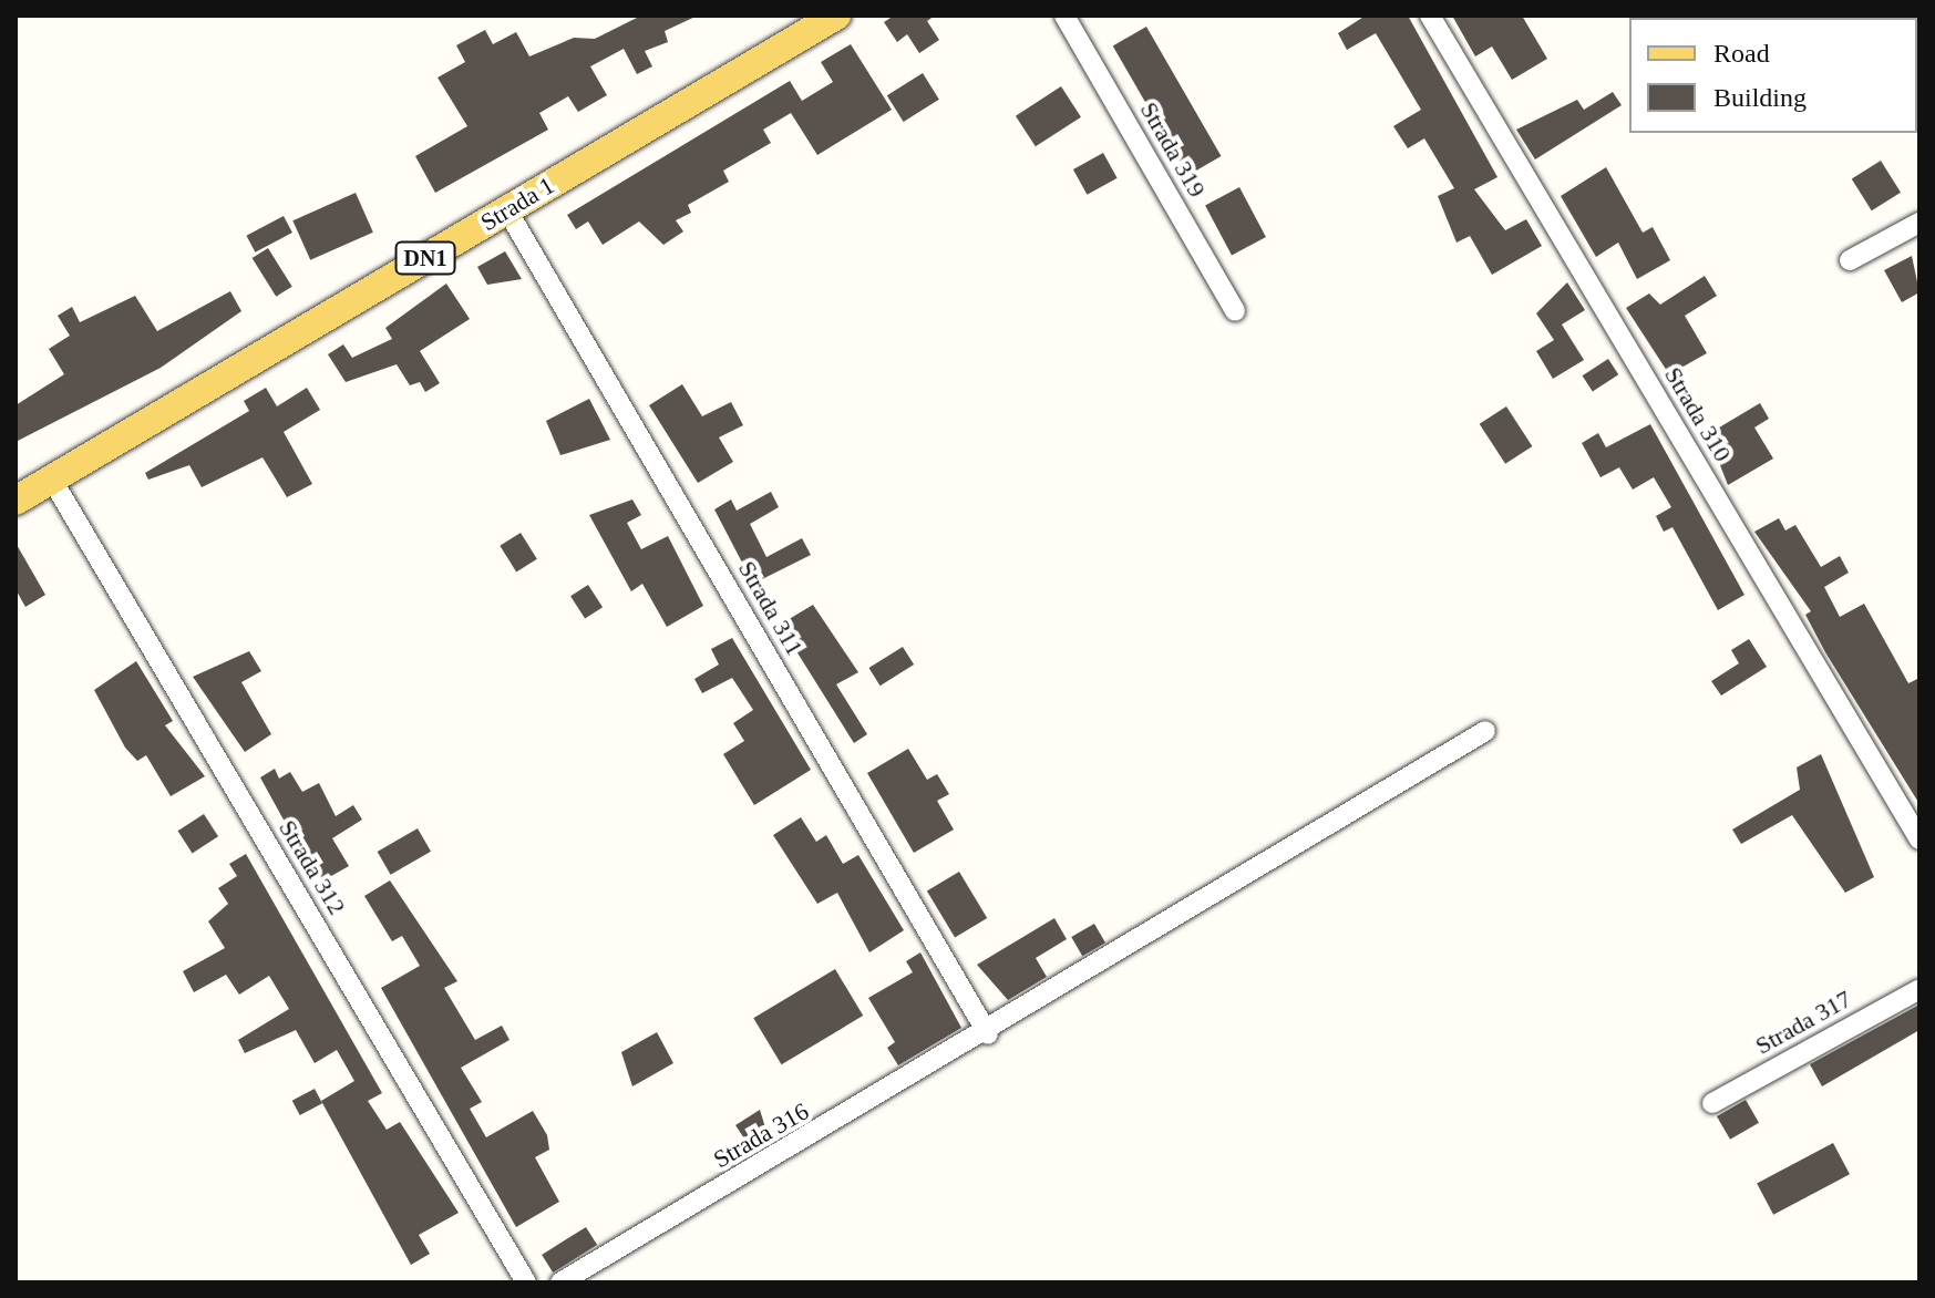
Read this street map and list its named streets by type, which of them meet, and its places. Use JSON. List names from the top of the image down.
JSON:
{
  "streets": {
    "main road": ["Strada 1", "DN1"],
    "street": [
      "Strada 319",
      "Strada 310",
      "Strada 311",
      "Strada 312",
      "Strada 317",
      "Strada 316"
    ]
  },
  "crossings": [
    ["Strada 1", "Strada 311"],
    ["Strada 1", "Strada 312"],
    ["Strada 311", "Strada 316"]
  ],
  "legend": ["Road", "Building"]
}
